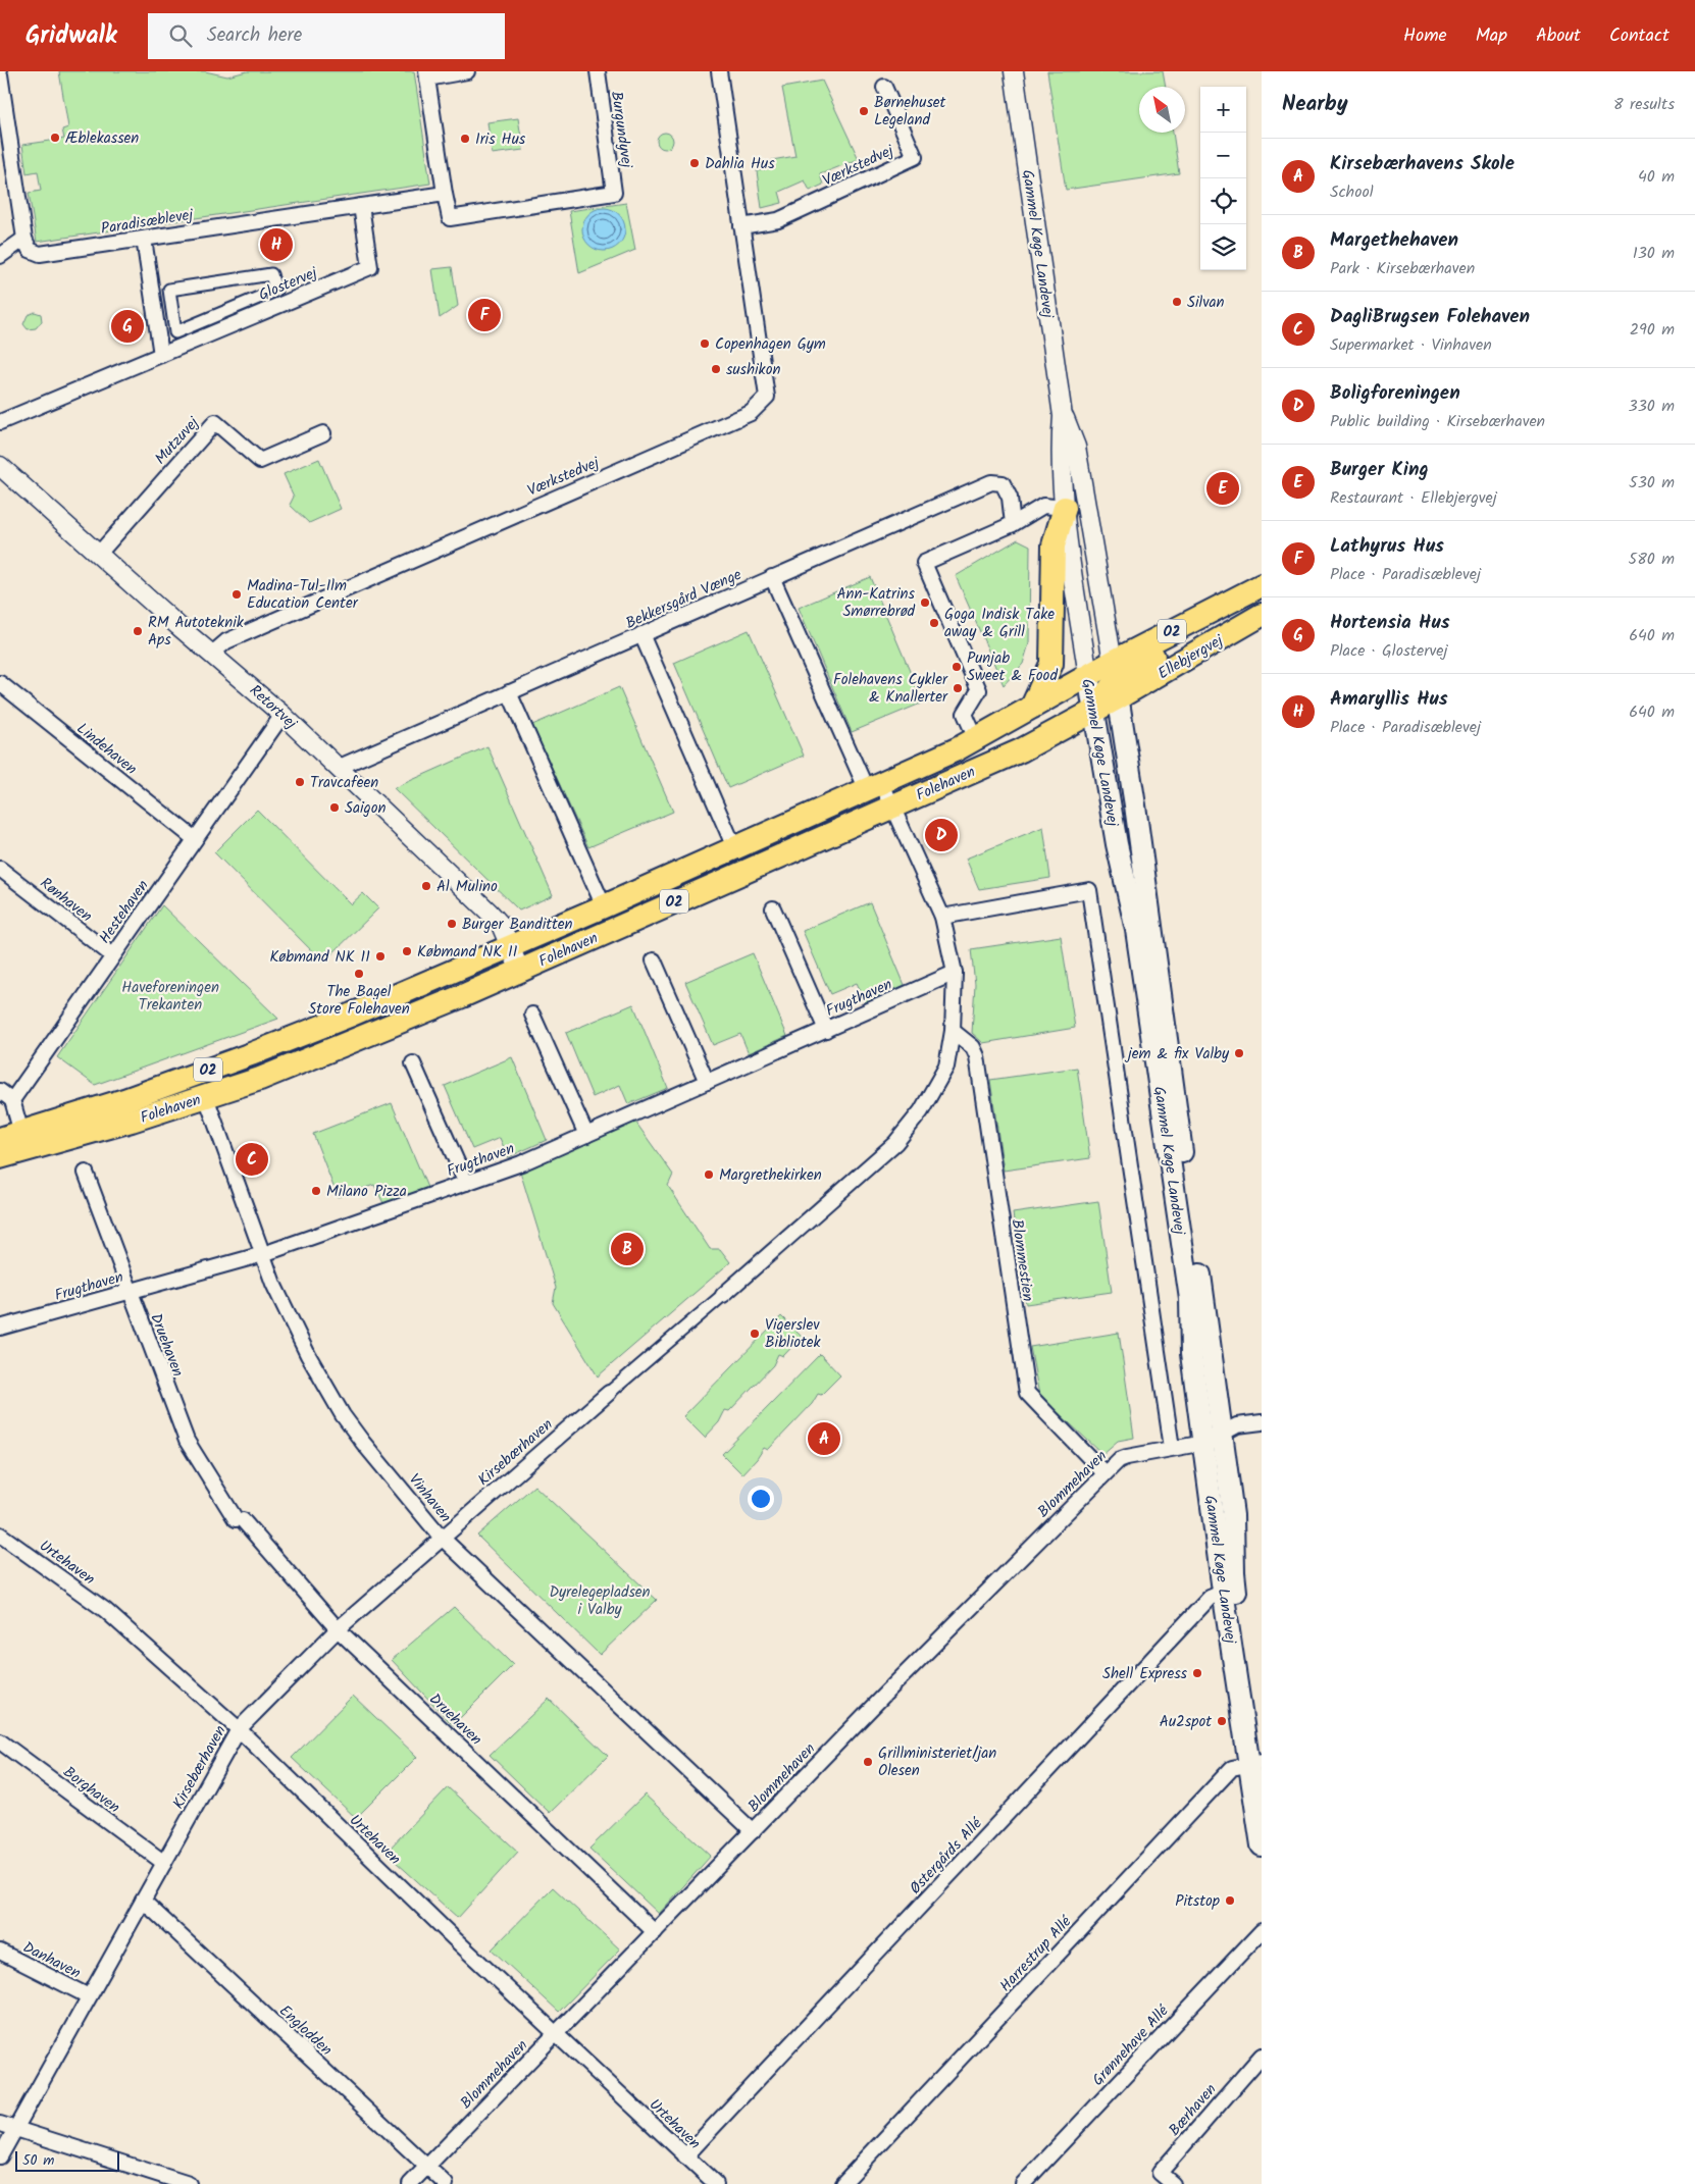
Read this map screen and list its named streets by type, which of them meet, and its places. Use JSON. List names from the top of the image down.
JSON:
{
  "streets": {
    "main road": [
      "Gammel Køge Landevej",
      "O2",
      "Ellebjergvej",
      "Folehaven"
    ],
    "street": [
      "Burgundyvej",
      "Værkstedvej",
      "Paradisæblevej",
      "Glostervej",
      "Mutzuvej",
      "Bekkersgård Vænge",
      "Retortvej",
      "Lindehaven",
      "Rønhaven",
      "Hestehaven",
      "Frugthaven",
      "Blommestien",
      "Druehaven",
      "Kirsebærhaven",
      "Blommehaven",
      "Vinhaven",
      "Urtehaven",
      "Borghaven",
      "Østergårds Allé",
      "Harrestrup Allé",
      "Danhaven",
      "Englodden",
      "Grønnehave Allé",
      "Bærhaven"
    ]
  },
  "crossings": [
    ["Burgundyvej", "Paradisæblevej"],
    ["Værkstedvej", "Retortvej"],
    ["Paradisæblevej", "Glostervej"],
    ["Gammel Køge Landevej", "Ellebjergvej"],
    ["Gammel Køge Landevej", "Folehaven"],
    ["Gammel Køge Landevej", "Blommehaven"],
    ["Gammel Køge Landevej", "Østergårds Allé"],
    ["Gammel Køge Landevej", "Harrestrup Allé"],
    ["Mutzuvej", "Retortvej"],
    ["Bekkersgård Vænge", "Retortvej"],
    ["Ellebjergvej", "Folehaven"],
    ["Retortvej", "Folehaven"],
    ["Retortvej", "Hestehaven"],
    ["Lindehaven", "Hestehaven"],
    ["Folehaven", "Kirsebærhaven"],
    ["Folehaven", "Vinhaven"],
    ["Rønhaven", "Hestehaven"],
    ["Frugthaven", "Druehaven"],
    ["Frugthaven", "Kirsebærhaven"],
    ["Frugthaven", "Vinhaven"],
    ["Blommestien", "Kirsebærhaven"],
    ["Blommestien", "Blommehaven"],
    ["Druehaven", "Kirsebærhaven"],
    ["Druehaven", "Blommehaven"],
    ["Kirsebærhaven", "Vinhaven"],
    ["Kirsebærhaven", "Urtehaven"],
    ["Kirsebærhaven", "Borghaven"],
    ["Kirsebærhaven", "Danhaven"],
    ["Kirsebærhaven", "Englodden"],
    ["Blommehaven", "Vinhaven"],
    ["Blommehaven", "Urtehaven"],
    ["Blommehaven", "Englodden"],
    ["Urtehaven", "Østergårds Allé"]
  ],
  "parks": ["Haveforeningen Trekanten", "Dyrelegepladsen i Valby"],
  "places": [
    "Børnehuset Legeland",
    "Æblekassen",
    "Iris Hus",
    "Dahlia Hus",
    "Silvan",
    "Copenhagen Gym",
    "sushikon",
    "Madina-Tul-Ilm Education Center",
    "Ann-Katrins Smørrebrød",
    "Goga Indisk Take away & Grill",
    "RM Autoteknik Aps",
    "Punjab Sweet & Food",
    "Folehavens Cykler & Knallerter",
    "Travcafeen",
    "Saigon",
    "Al Mulino",
    "Burger Banditten",
    "Købmand NK II",
    "Købmand NK 11",
    "The Bagel Store Folehaven",
    "jem & fix Valby",
    "Margrethekirken",
    "Milano Pizza",
    "Vigerslev Bibliotek",
    "Shell Express",
    "Au2spot",
    "Grillministeriet/jan Olesen",
    "Pitstop"
  ],
  "scale_bar": "50 m",
  "north": "top left",
  "page": {
    "header": "Gridwalk",
    "search": "Search here",
    "nav": [
      "Home",
      "Map",
      "About",
      "Contact"
    ],
    "heading": ["Nearby", "8 results"],
    "map_buttons": ["+", "−"],
    "list": [
      {
        "mark": "A",
        "name": "Kirsebærhavens Skole",
        "note": "School",
        "value": "40 m"
      },
      {
        "mark": "B",
        "name": "Margethehaven",
        "note": "Park · Kirsebærhaven",
        "value": "130 m"
      },
      {
        "mark": "C",
        "name": "DagliBrugsen Folehaven",
        "note": "Supermarket · Vinhaven",
        "value": "290 m"
      },
      {
        "mark": "D",
        "name": "Boligforeningen",
        "note": "Public building · Kirsebærhaven",
        "value": "330 m"
      },
      {
        "mark": "E",
        "name": "Burger King",
        "note": "Restaurant · Ellebjergvej",
        "value": "530 m"
      },
      {
        "mark": "F",
        "name": "Lathyrus Hus",
        "note": "Place · Paradisæblevej",
        "value": "580 m"
      },
      {
        "mark": "G",
        "name": "Hortensia Hus",
        "note": "Place · Glostervej",
        "value": "640 m"
      },
      {
        "mark": "H",
        "name": "Amaryllis Hus",
        "note": "Place · Paradisæblevej",
        "value": "640 m"
      }
    ],
    "pins": [
      "H",
      "F",
      "G",
      "E",
      "D",
      "C",
      "B",
      "A"
    ],
    "scale": "50 m"
  }
}
